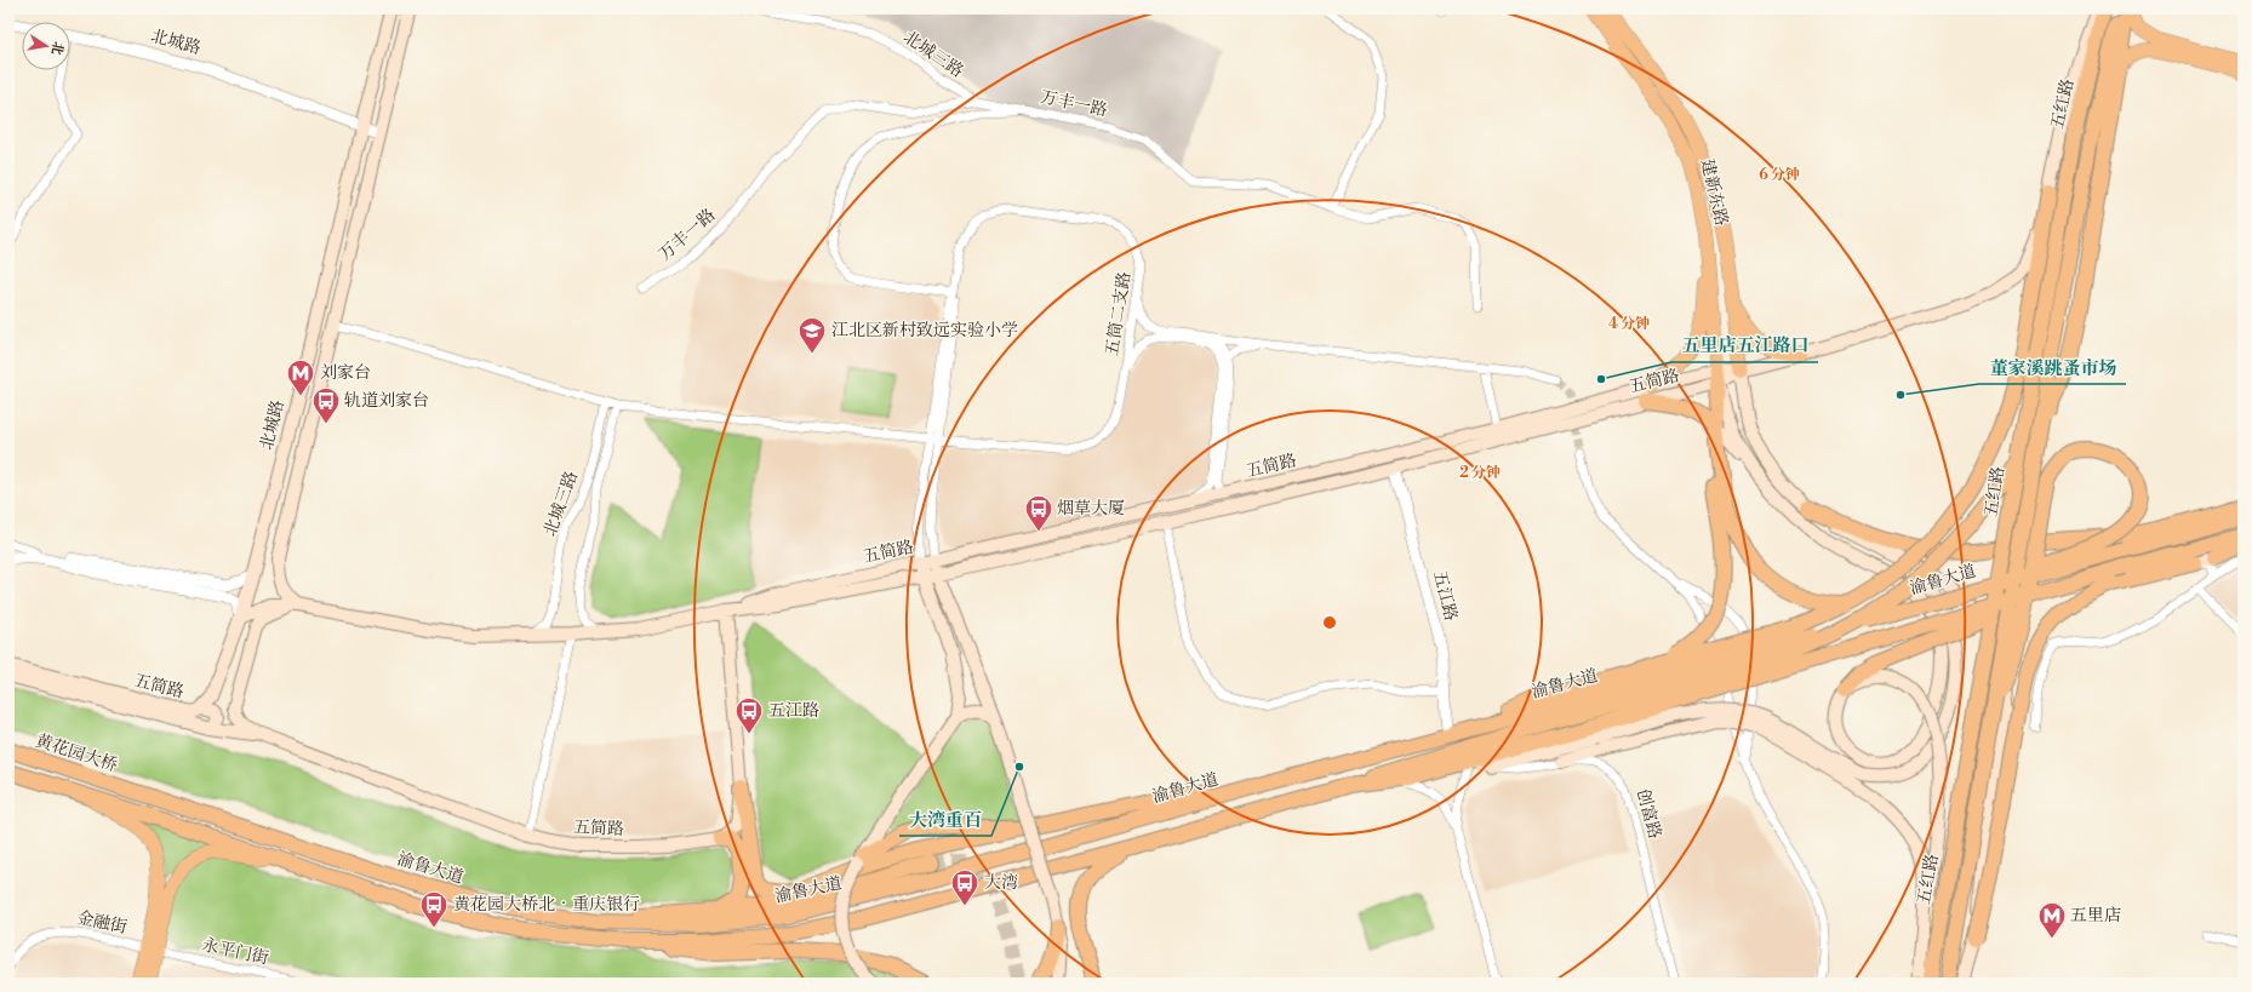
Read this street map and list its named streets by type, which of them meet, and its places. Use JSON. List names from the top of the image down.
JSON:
{
  "streets": {
    "highway": ["五红路", "渝鲁大道", "黄花园大桥"],
    "main road": ["北城路", "建新东路", "五简路"],
    "street": [
      "北城三路",
      "万丰一路",
      "五简二支路",
      "五江路",
      "创富路",
      "金融街",
      "永平门街"
    ]
  },
  "crossings": [
    ["北城路", "五简路"],
    ["北城三路", "万丰一路"],
    ["北城三路", "五简路"],
    ["五红路", "建新东路"],
    ["五红路", "五简路"],
    ["建新东路", "五简路"],
    ["五简二支路", "五简路"],
    ["五简路", "五江路"],
    ["渝鲁大道", "五江路"],
    ["渝鲁大道", "黄花园大桥"],
    ["金融街", "永平门街"]
  ],
  "places": {
    "school or university": ["江北区新村致远实验小学"],
    "other": ["五里店五江路口", "董家溪跳蚤市场", "大湾重百"],
    "metro station": ["刘家台", "五里店"],
    "bus stop": [
      "轨道刘家台",
      "烟草大厦",
      "五江路",
      "大湾",
      "黄花园大桥北‧重庆银行"
    ]
  },
  "north": "right",
  "rings": ["6 分钟", "4 分钟", "2 分钟"]
}
